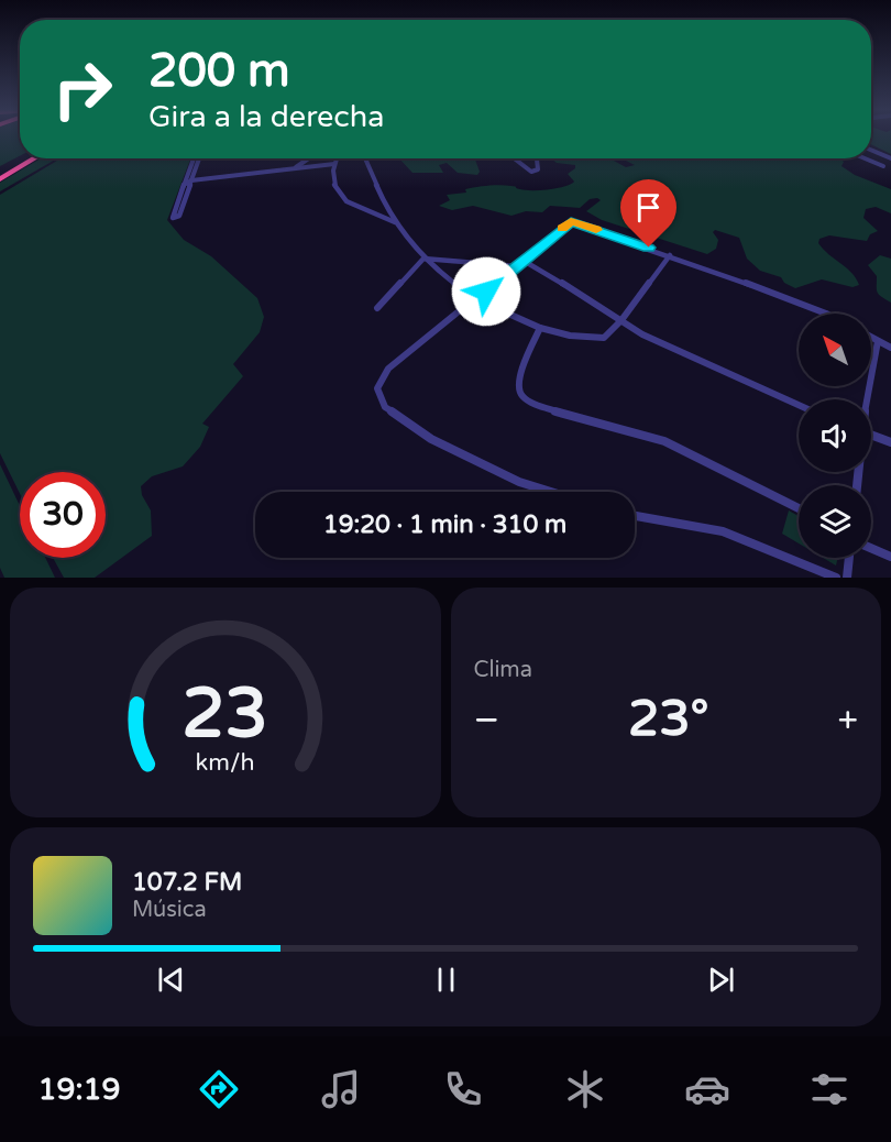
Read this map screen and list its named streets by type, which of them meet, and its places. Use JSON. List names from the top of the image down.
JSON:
{
  "north": "top left",
  "page": {
    "turn": ["200 m", "Gira a la derecha"],
    "limit": "30",
    "trip": "19:20 · 1 min · 310 m",
    "tile": "Clima",
    "heat": ["−", "23°", "+"],
    "song": ["107.2 FM", "Música"],
    "tabs": "19:19",
    "gauge": ["23", "km/h"]
  }
}
